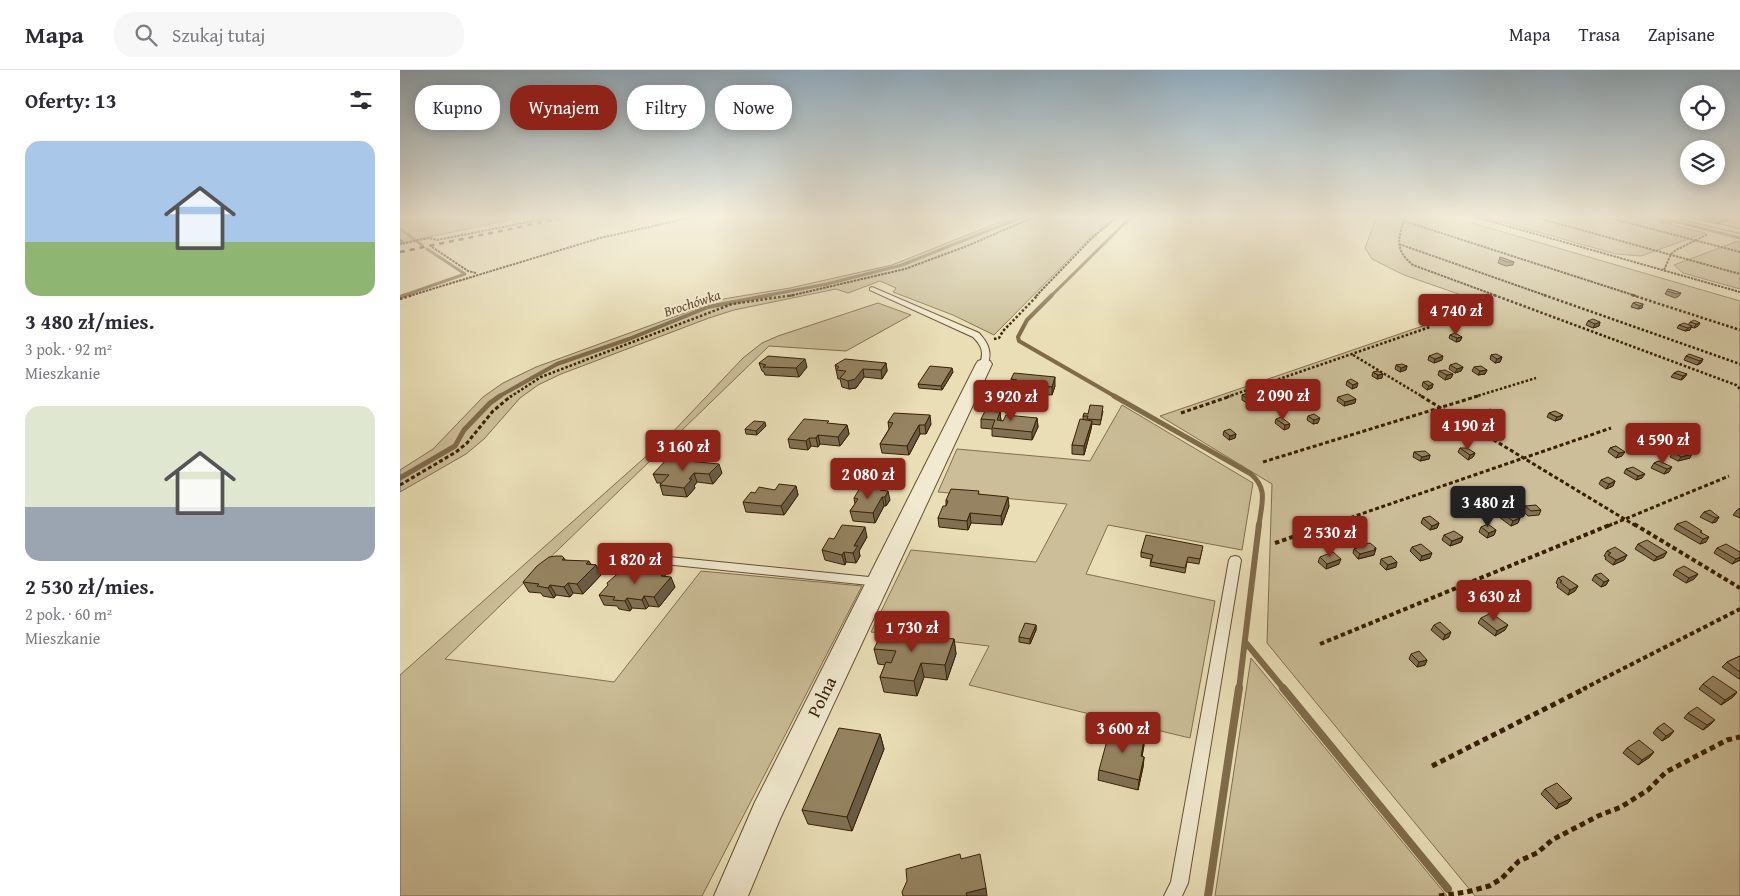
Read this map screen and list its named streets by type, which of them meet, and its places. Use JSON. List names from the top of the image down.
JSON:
{
  "streets": {
    "street": ["Polna"]
  },
  "water": ["Brochówka"],
  "page": {
    "header": "Mapa",
    "search": "Szukaj tutaj",
    "nav": ["Mapa", "Trasa", "Zapisane"],
    "heading": "Oferty: 13",
    "chip": [
      "Kupno",
      "Wynajem",
      "Filtry",
      "Nowe"
    ],
    "list": [
      {
        "name": "3 480 zł/mies.",
        "note": "3 pok. · 92 m² · Mieszkanie"
      },
      {
        "name": "2 530 zł/mies.",
        "note": "2 pok. · 60 m² · Mieszkanie"
      }
    ],
    "price": [
      "4 740 zł",
      "2 090 zł",
      "3 920 zł",
      "4 190 zł",
      "4 590 zł",
      "3 160 zł",
      "2 080 zł",
      "3 480 zł",
      "2 530 zł",
      "1 820 zł",
      "3 630 zł",
      "1 730 zł",
      "3 600 zł"
    ]
  }
}
